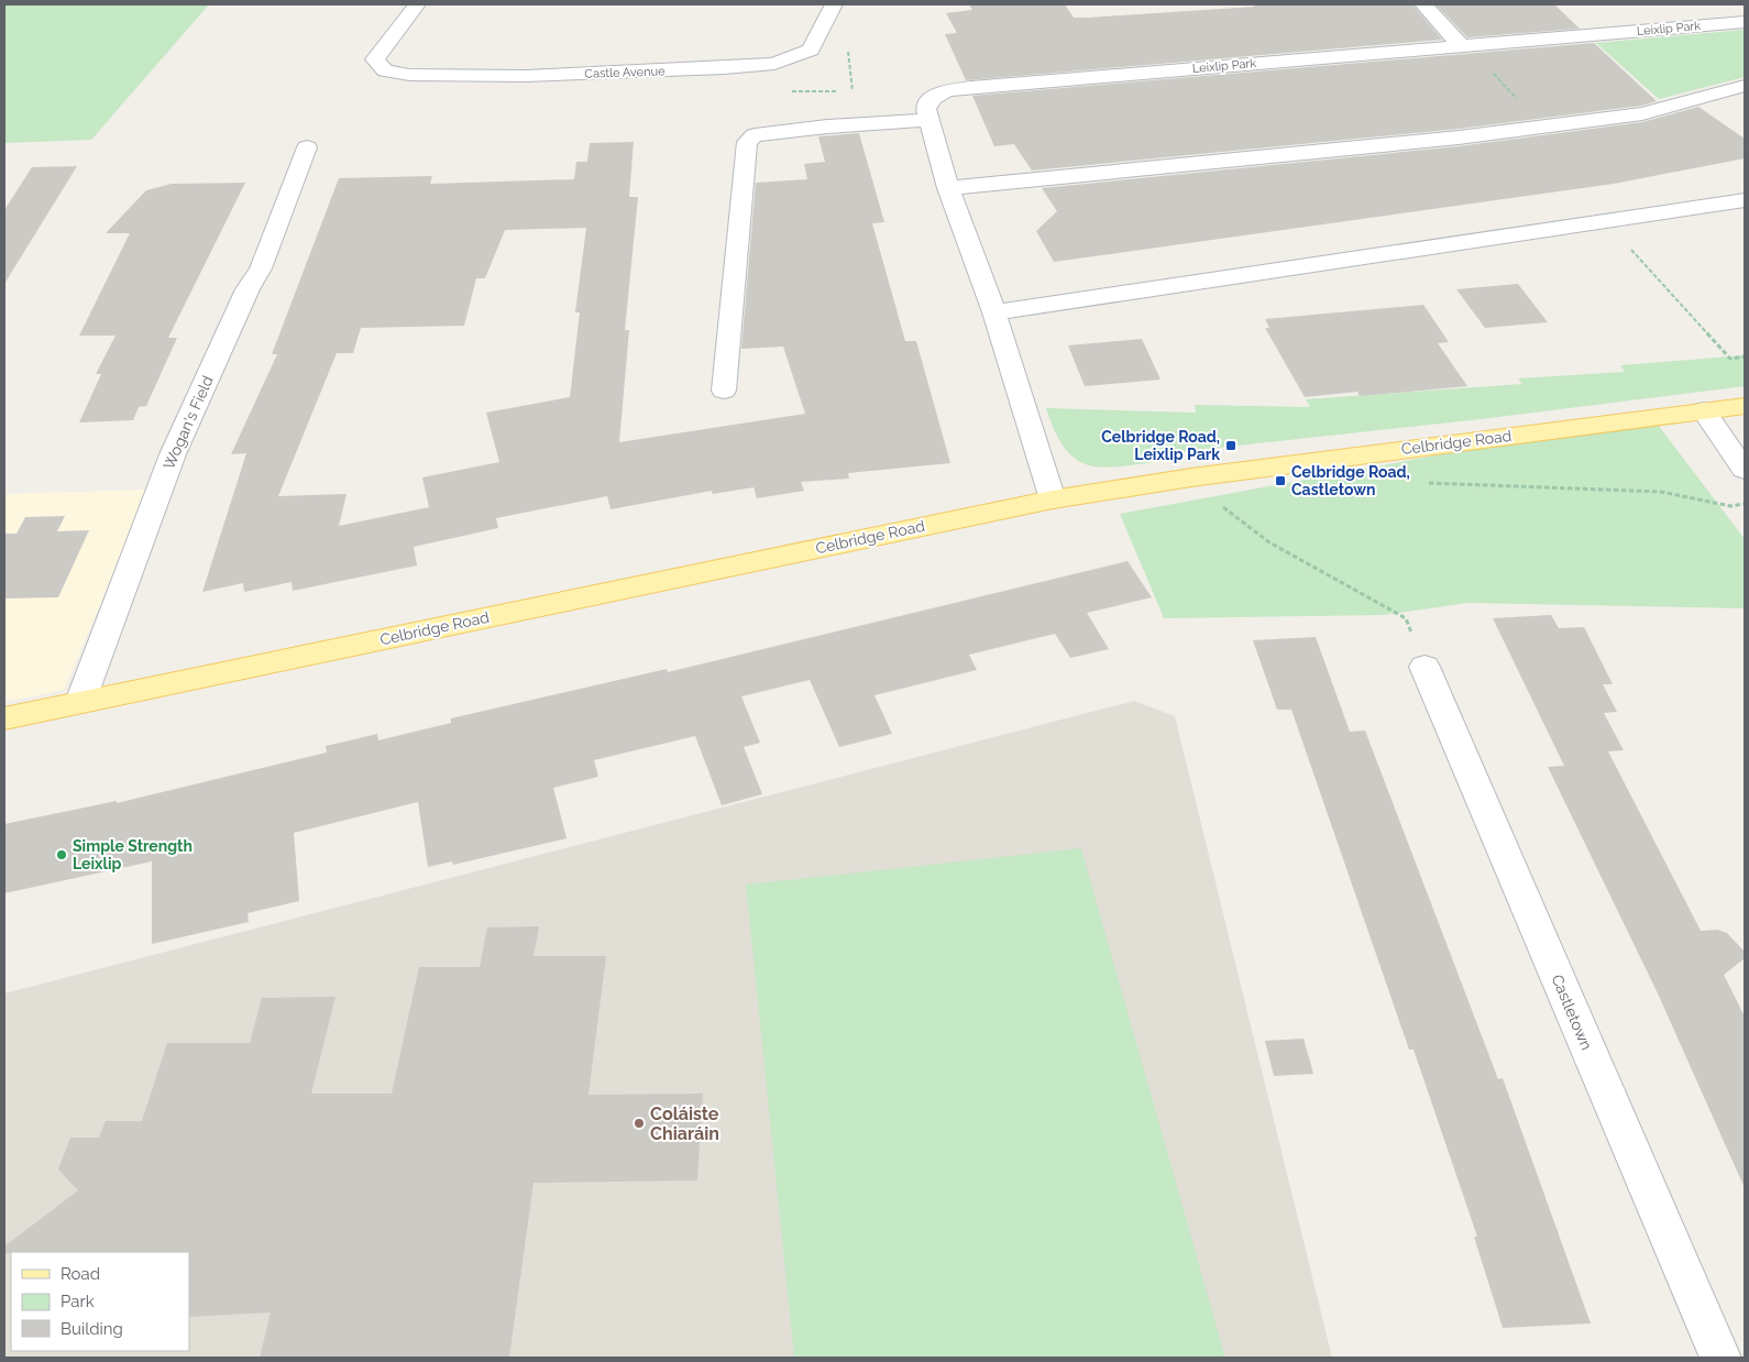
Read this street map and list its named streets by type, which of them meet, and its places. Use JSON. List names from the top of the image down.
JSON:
{
  "streets": {
    "main road": ["Celbridge Road"],
    "street": [
      "Leixlip Park",
      "Castle Avenue",
      "Wogan's Field",
      "Castletown"
    ]
  },
  "crossings": [
    ["Leixlip Park", "Celbridge Road"],
    ["Wogan's Field", "Celbridge Road"]
  ],
  "places": {
    "transit": ["Celbridge Road, Leixlip Park", "Celbridge Road, Castletown"],
    "other": ["Simple Strength Leixlip", "Coláiste Chiaráin"]
  },
  "legend": ["Road", "Park", "Building"]
}
